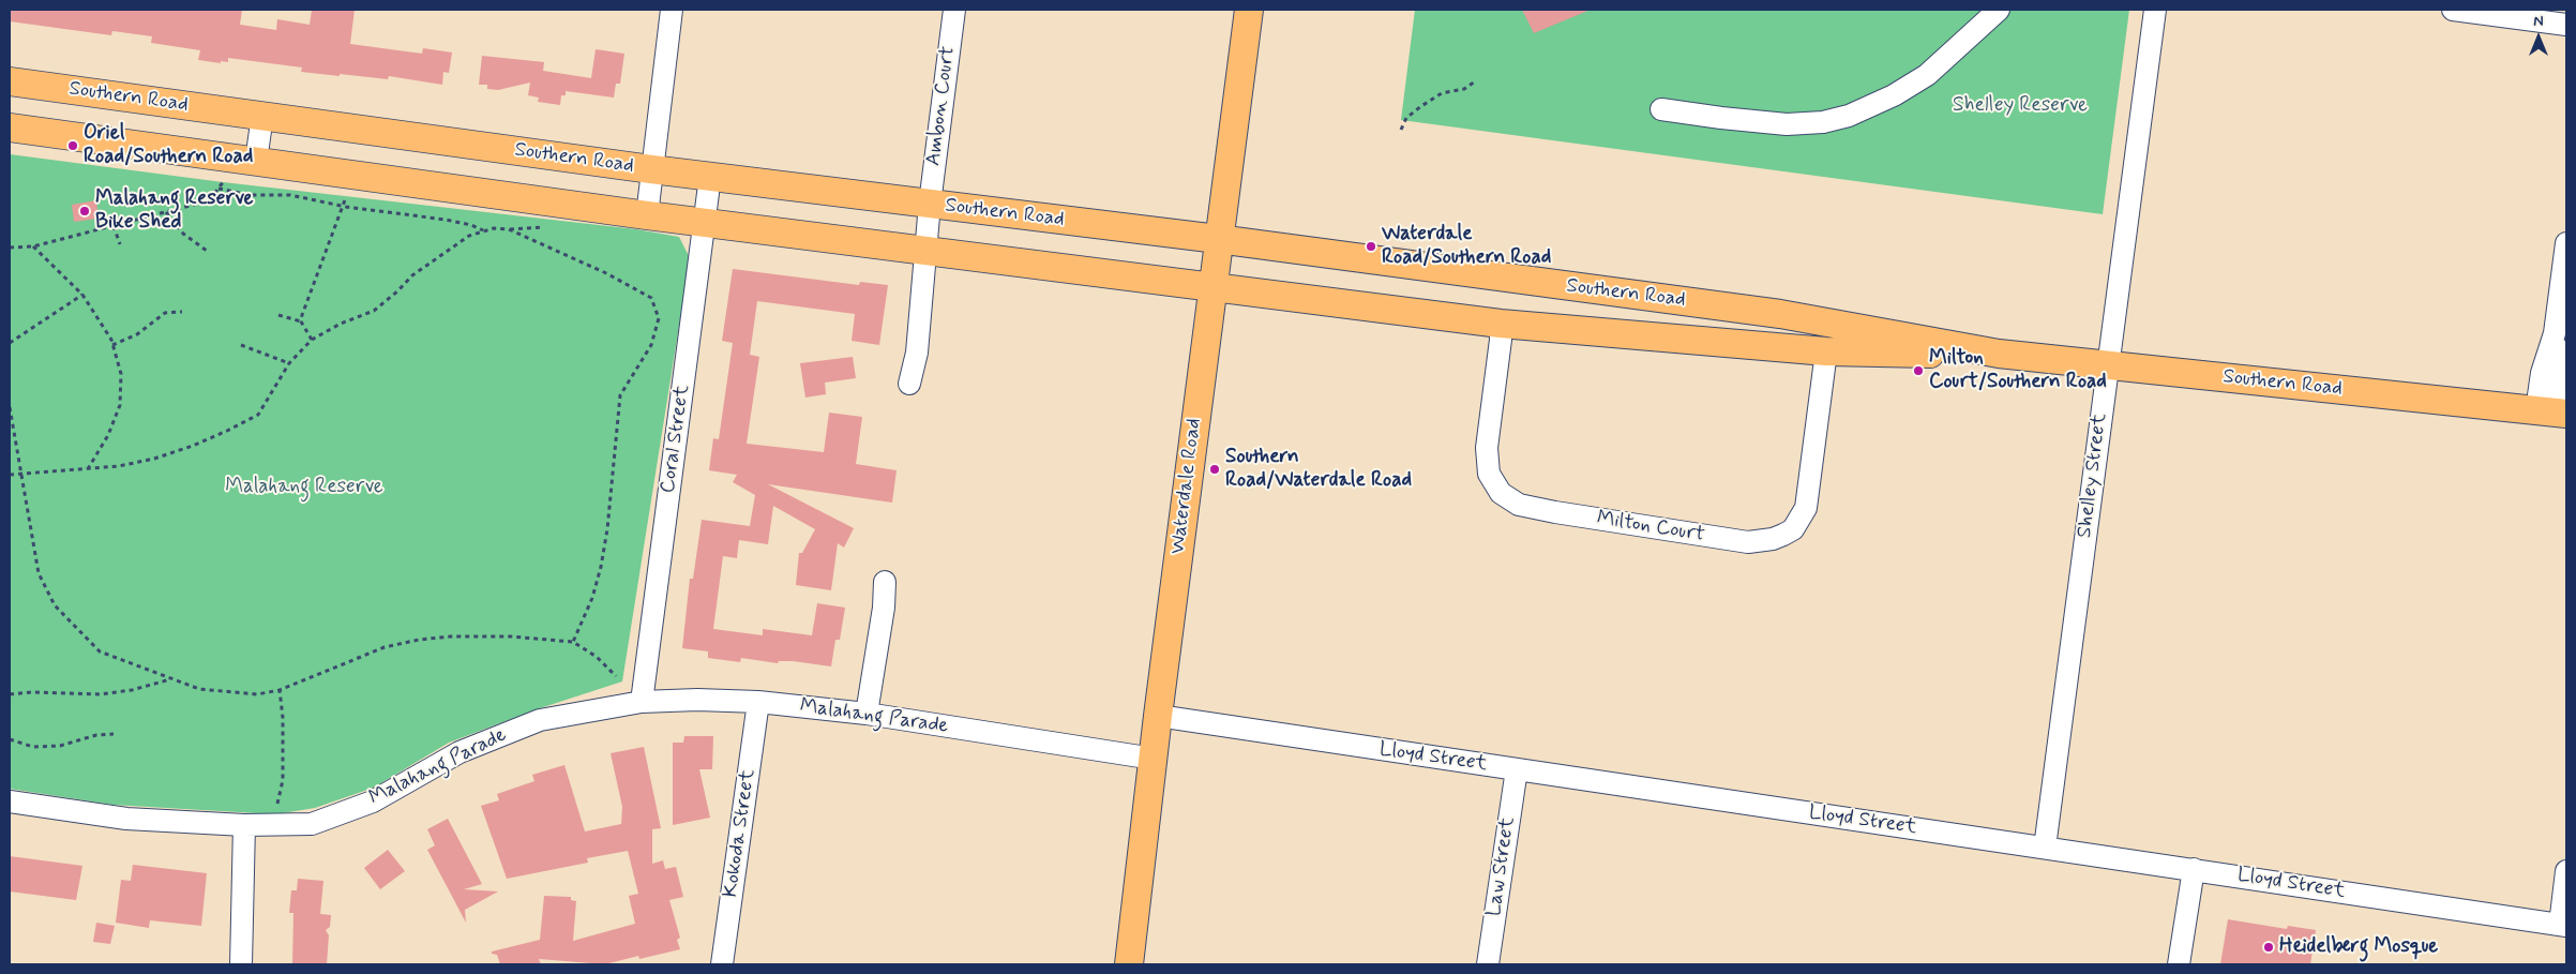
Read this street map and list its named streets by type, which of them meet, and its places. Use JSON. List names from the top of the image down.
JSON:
{
  "streets": {
    "main road": ["Southern Road", "Waterdale Road"],
    "street": [
      "Ambon Court",
      "Coral Street",
      "Shelley Street",
      "Milton Court",
      "Malahang Parade",
      "Lloyd Street",
      "Kokoda Street",
      "Law Street"
    ]
  },
  "crossings": [
    ["Southern Road", "Ambon Court"],
    ["Southern Road", "Coral Street"],
    ["Southern Road", "Shelley Street"],
    ["Southern Road", "Waterdale Road"],
    ["Southern Road", "Milton Court"],
    ["Coral Street", "Malahang Parade"],
    ["Shelley Street", "Lloyd Street"],
    ["Waterdale Road", "Malahang Parade"],
    ["Waterdale Road", "Lloyd Street"],
    ["Malahang Parade", "Kokoda Street"],
    ["Lloyd Street", "Law Street"]
  ],
  "parks": ["Shelley Reserve", "Malahang Reserve"],
  "places": [
    "Oriel Road/Southern Road",
    "Malahang Reserve Bike Shed",
    "Waterdale Road/Southern Road",
    "Milton Court/Southern Road",
    "Southern Road/Waterdale Road",
    "Heidelberg Mosque"
  ],
  "north": "top"
}
